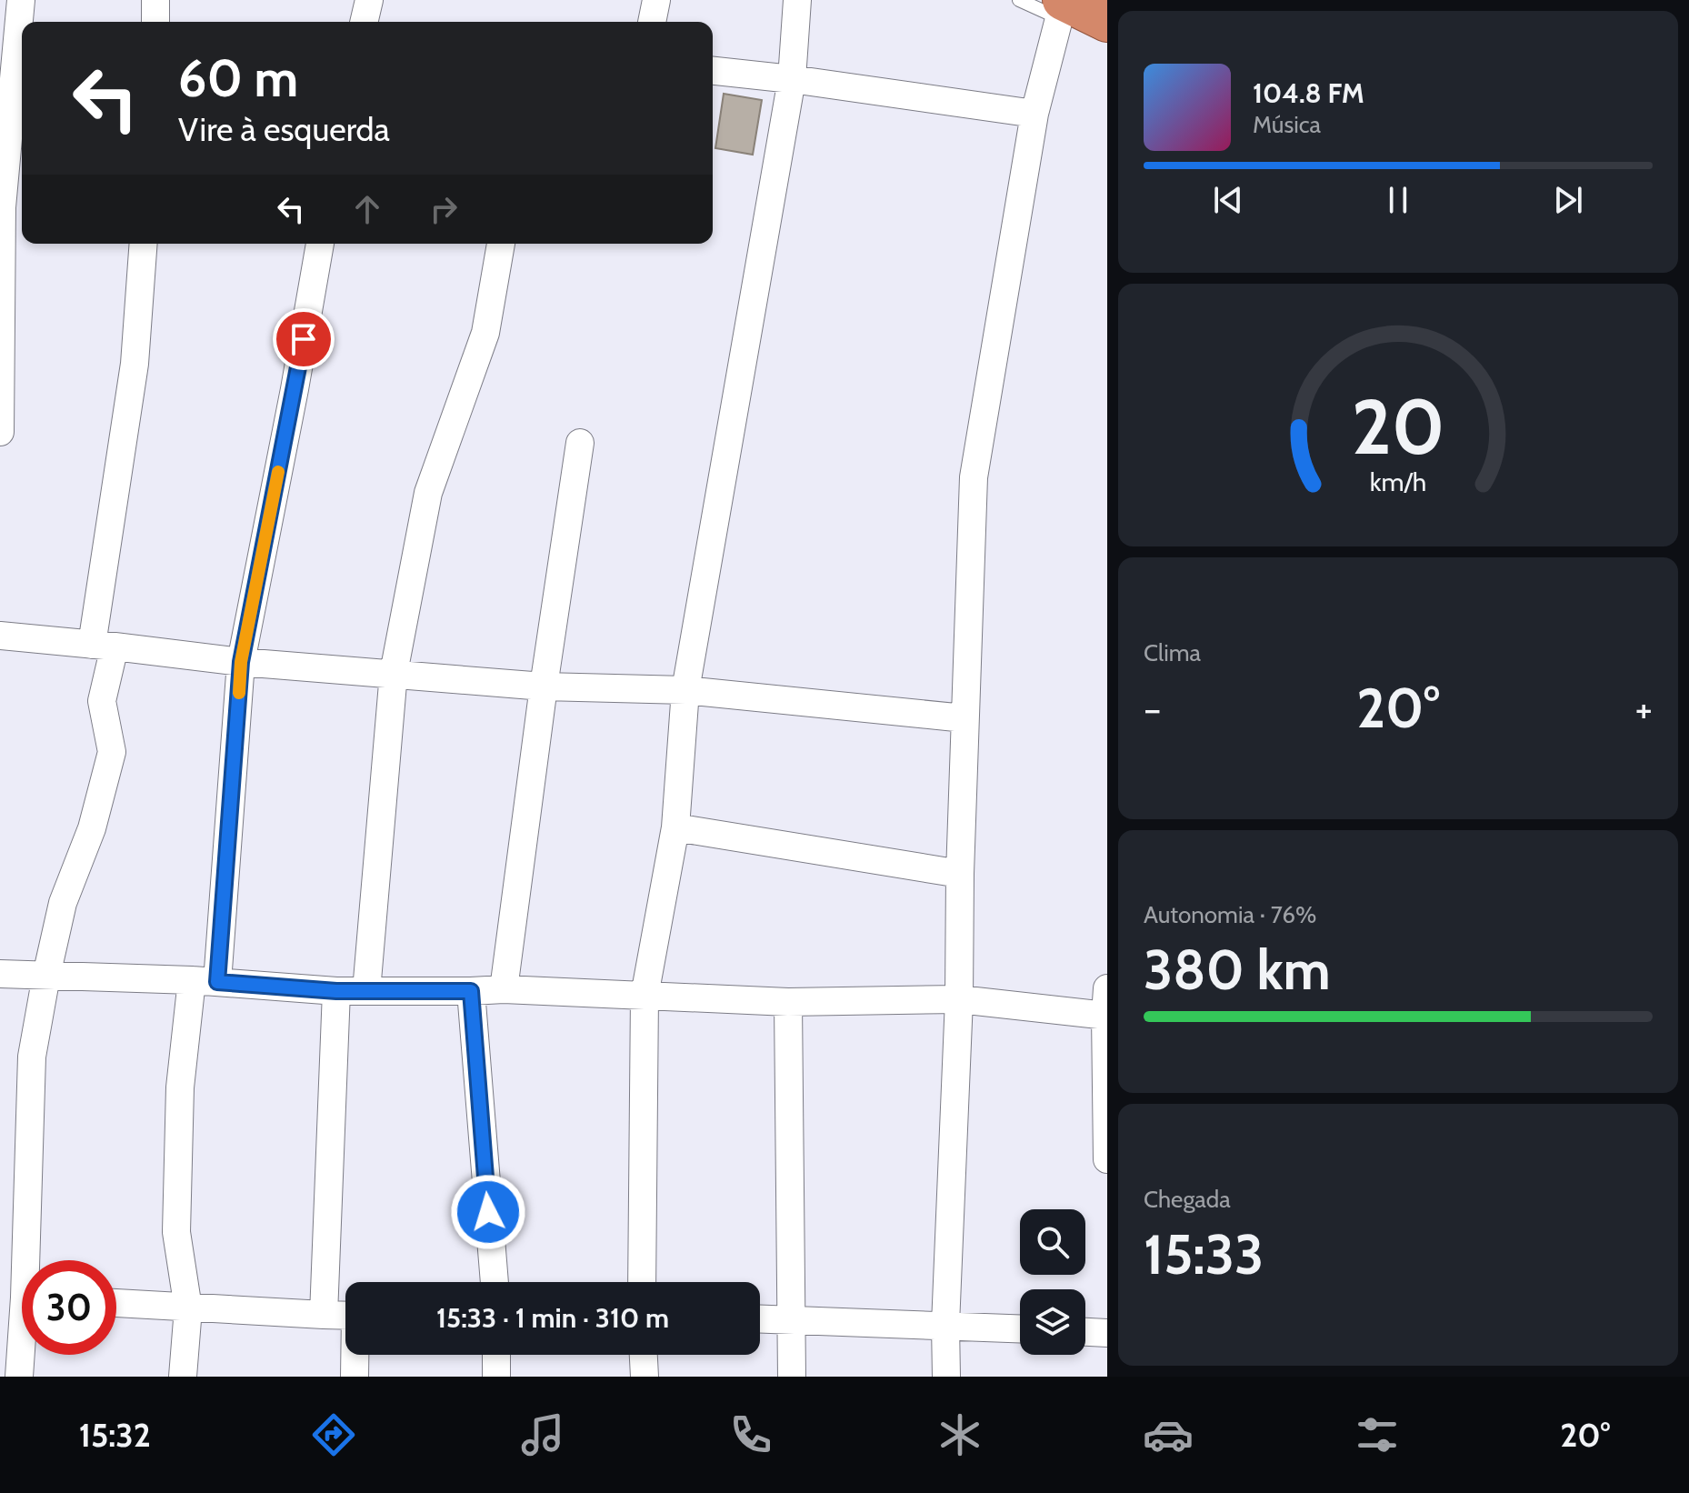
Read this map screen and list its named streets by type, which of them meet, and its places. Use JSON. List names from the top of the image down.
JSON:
{
  "page": {
    "turn": ["60 m", "Vire à esquerda"],
    "song": ["104.8 FM", "Música"],
    "tile": [
      "Clima",
      ["Autonomia · 76%", "380 km"],
      ["Chegada", "15:33"]
    ],
    "heat": ["−", "20°", "+"],
    "limit": "30",
    "trip": "15:33 · 1 min · 310 m",
    "tabs": ["15:32", "20°"],
    "gauge": ["20", "km/h"]
  }
}
